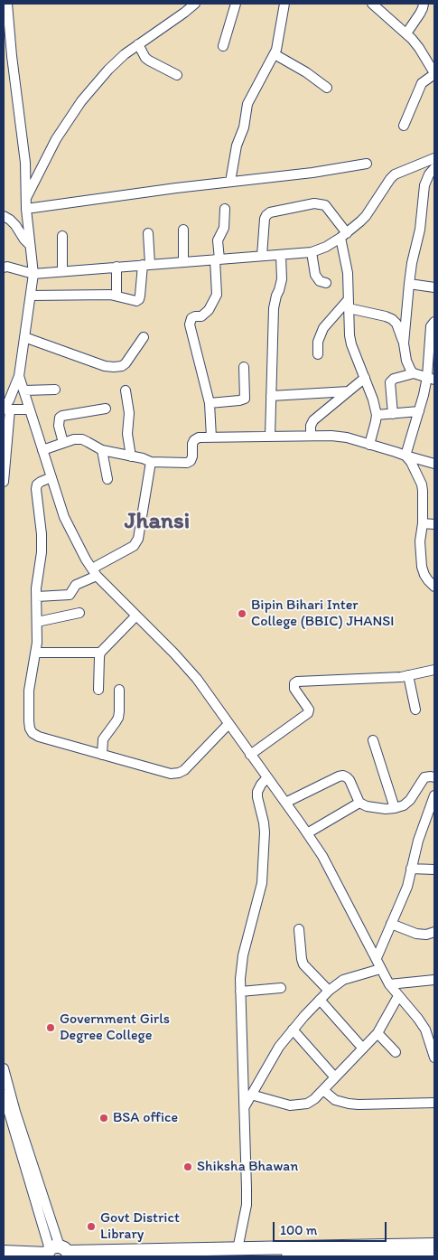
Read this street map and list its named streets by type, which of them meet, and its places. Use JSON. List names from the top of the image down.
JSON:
{
  "districts": ["Jhansi"],
  "places": [
    "Bipin Bihari Inter College (BBIC) JHANSI",
    "Government Girls Degree College",
    "BSA office",
    "Shiksha Bhawan",
    "Govt District Library"
  ],
  "scale_bar": "100 m"
}
